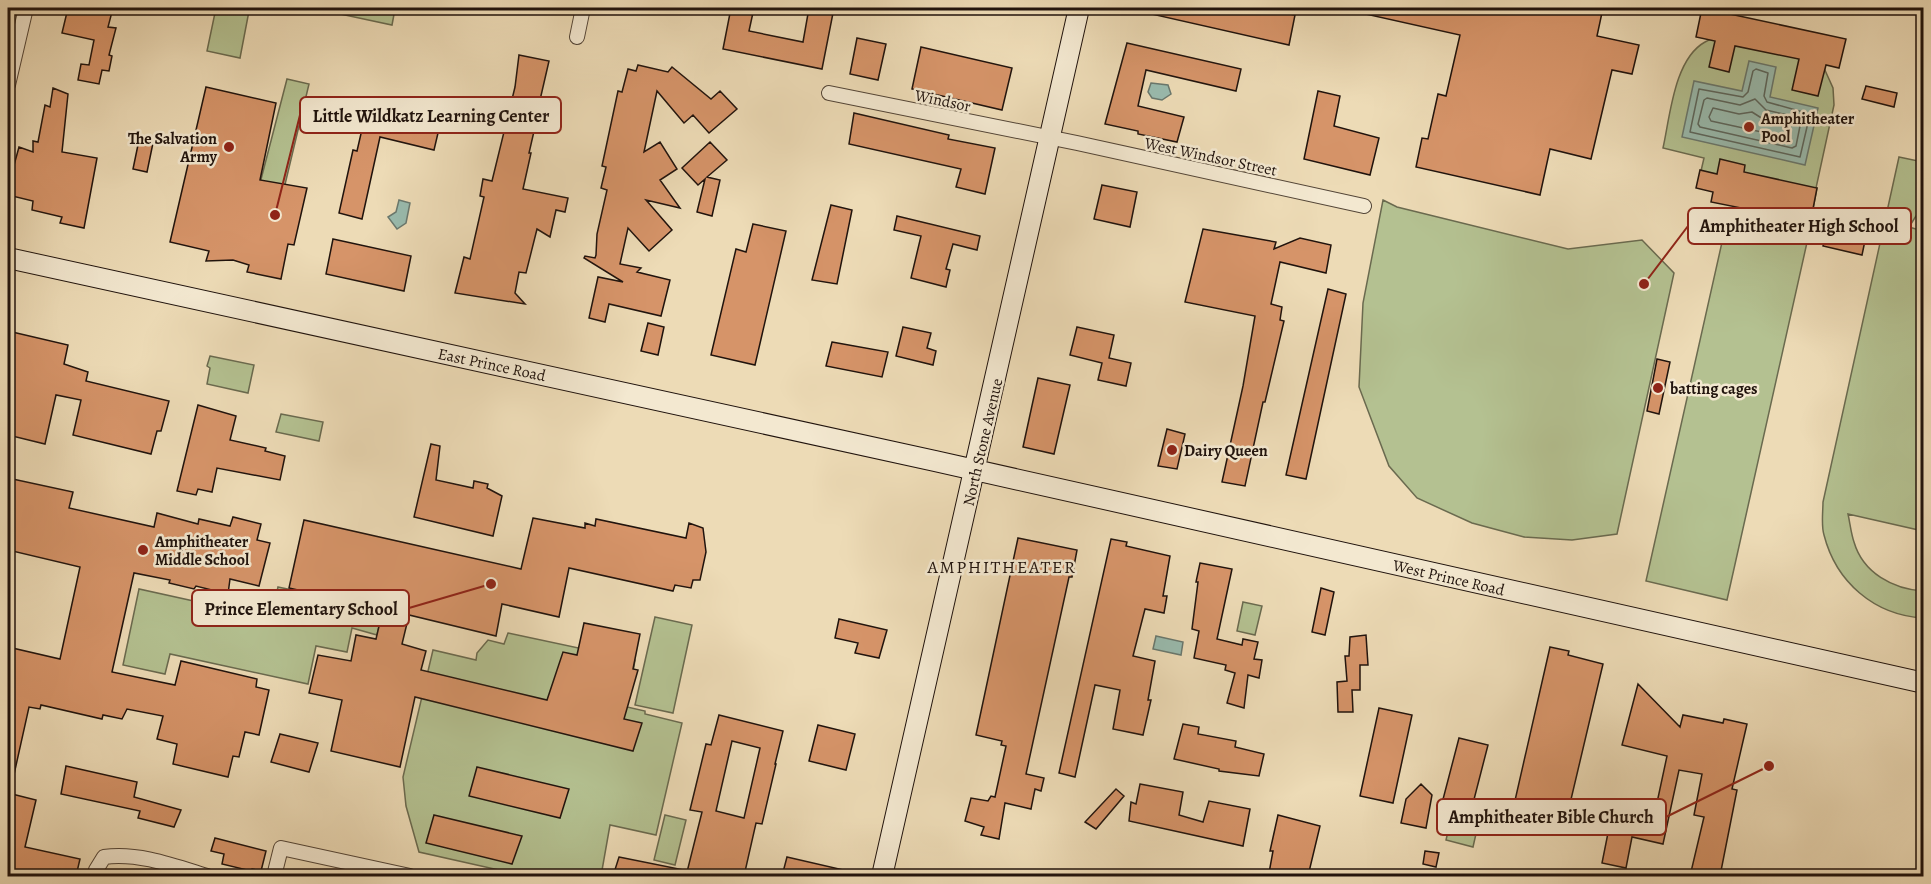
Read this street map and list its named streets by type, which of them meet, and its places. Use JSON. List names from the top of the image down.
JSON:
{
  "streets": {
    "main road": ["East Prince Road", "North Stone Avenue", "West Prince Road"],
    "street": ["Windsor", "West Windsor Street"]
  },
  "crossings": [
    ["Windsor", "West Windsor Street"],
    ["Windsor", "North Stone Avenue"],
    ["West Windsor Street", "North Stone Avenue"],
    ["East Prince Road", "North Stone Avenue"],
    ["East Prince Road", "West Prince Road"],
    ["North Stone Avenue", "West Prince Road"]
  ],
  "districts": ["AMPHITHEATER"],
  "places": [
    "Amphitheater Pool",
    "The Salvation Army",
    "Little Wildkatz Learning Center",
    "Amphitheater High School",
    "batting cages",
    "Dairy Queen",
    "Amphitheater Middle School",
    "Prince Elementary School",
    "Amphitheater Bible Church"
  ]
}
